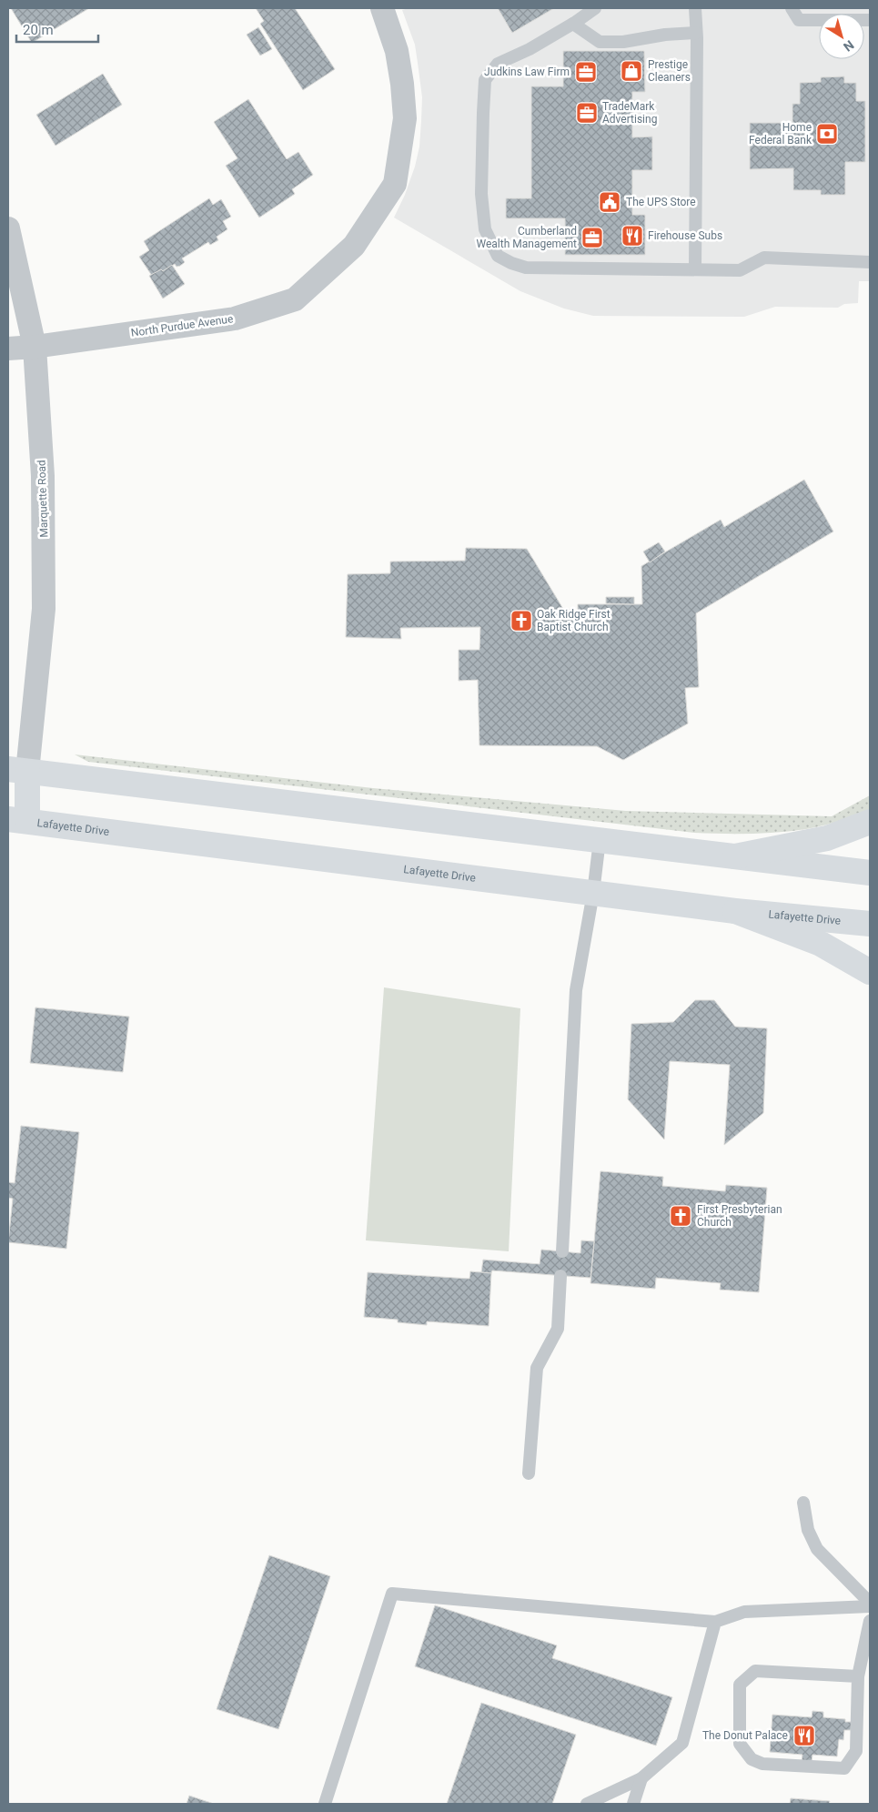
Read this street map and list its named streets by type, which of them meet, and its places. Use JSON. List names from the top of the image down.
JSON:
{
  "streets": {
    "main road": ["Lafayette Drive"],
    "street": ["North Purdue Avenue", "Marquette Road"]
  },
  "crossings": [
    ["North Purdue Avenue", "Marquette Road"]
  ],
  "places": {
    "shop": ["Prestige Cleaners"],
    "office": ["Judkins Law Firm", "TradeMark Advertising", "Cumberland Wealth Management"],
    "bank": ["Home Federal Bank"],
    "public building": ["The UPS Store"],
    "restaurant": ["Firehouse Subs", "The Donut Palace"],
    "church": ["Oak Ridge First Baptist Church", "First Presbyterian Church"]
  },
  "scale_bar": "20 m",
  "north": "bottom right"
}
